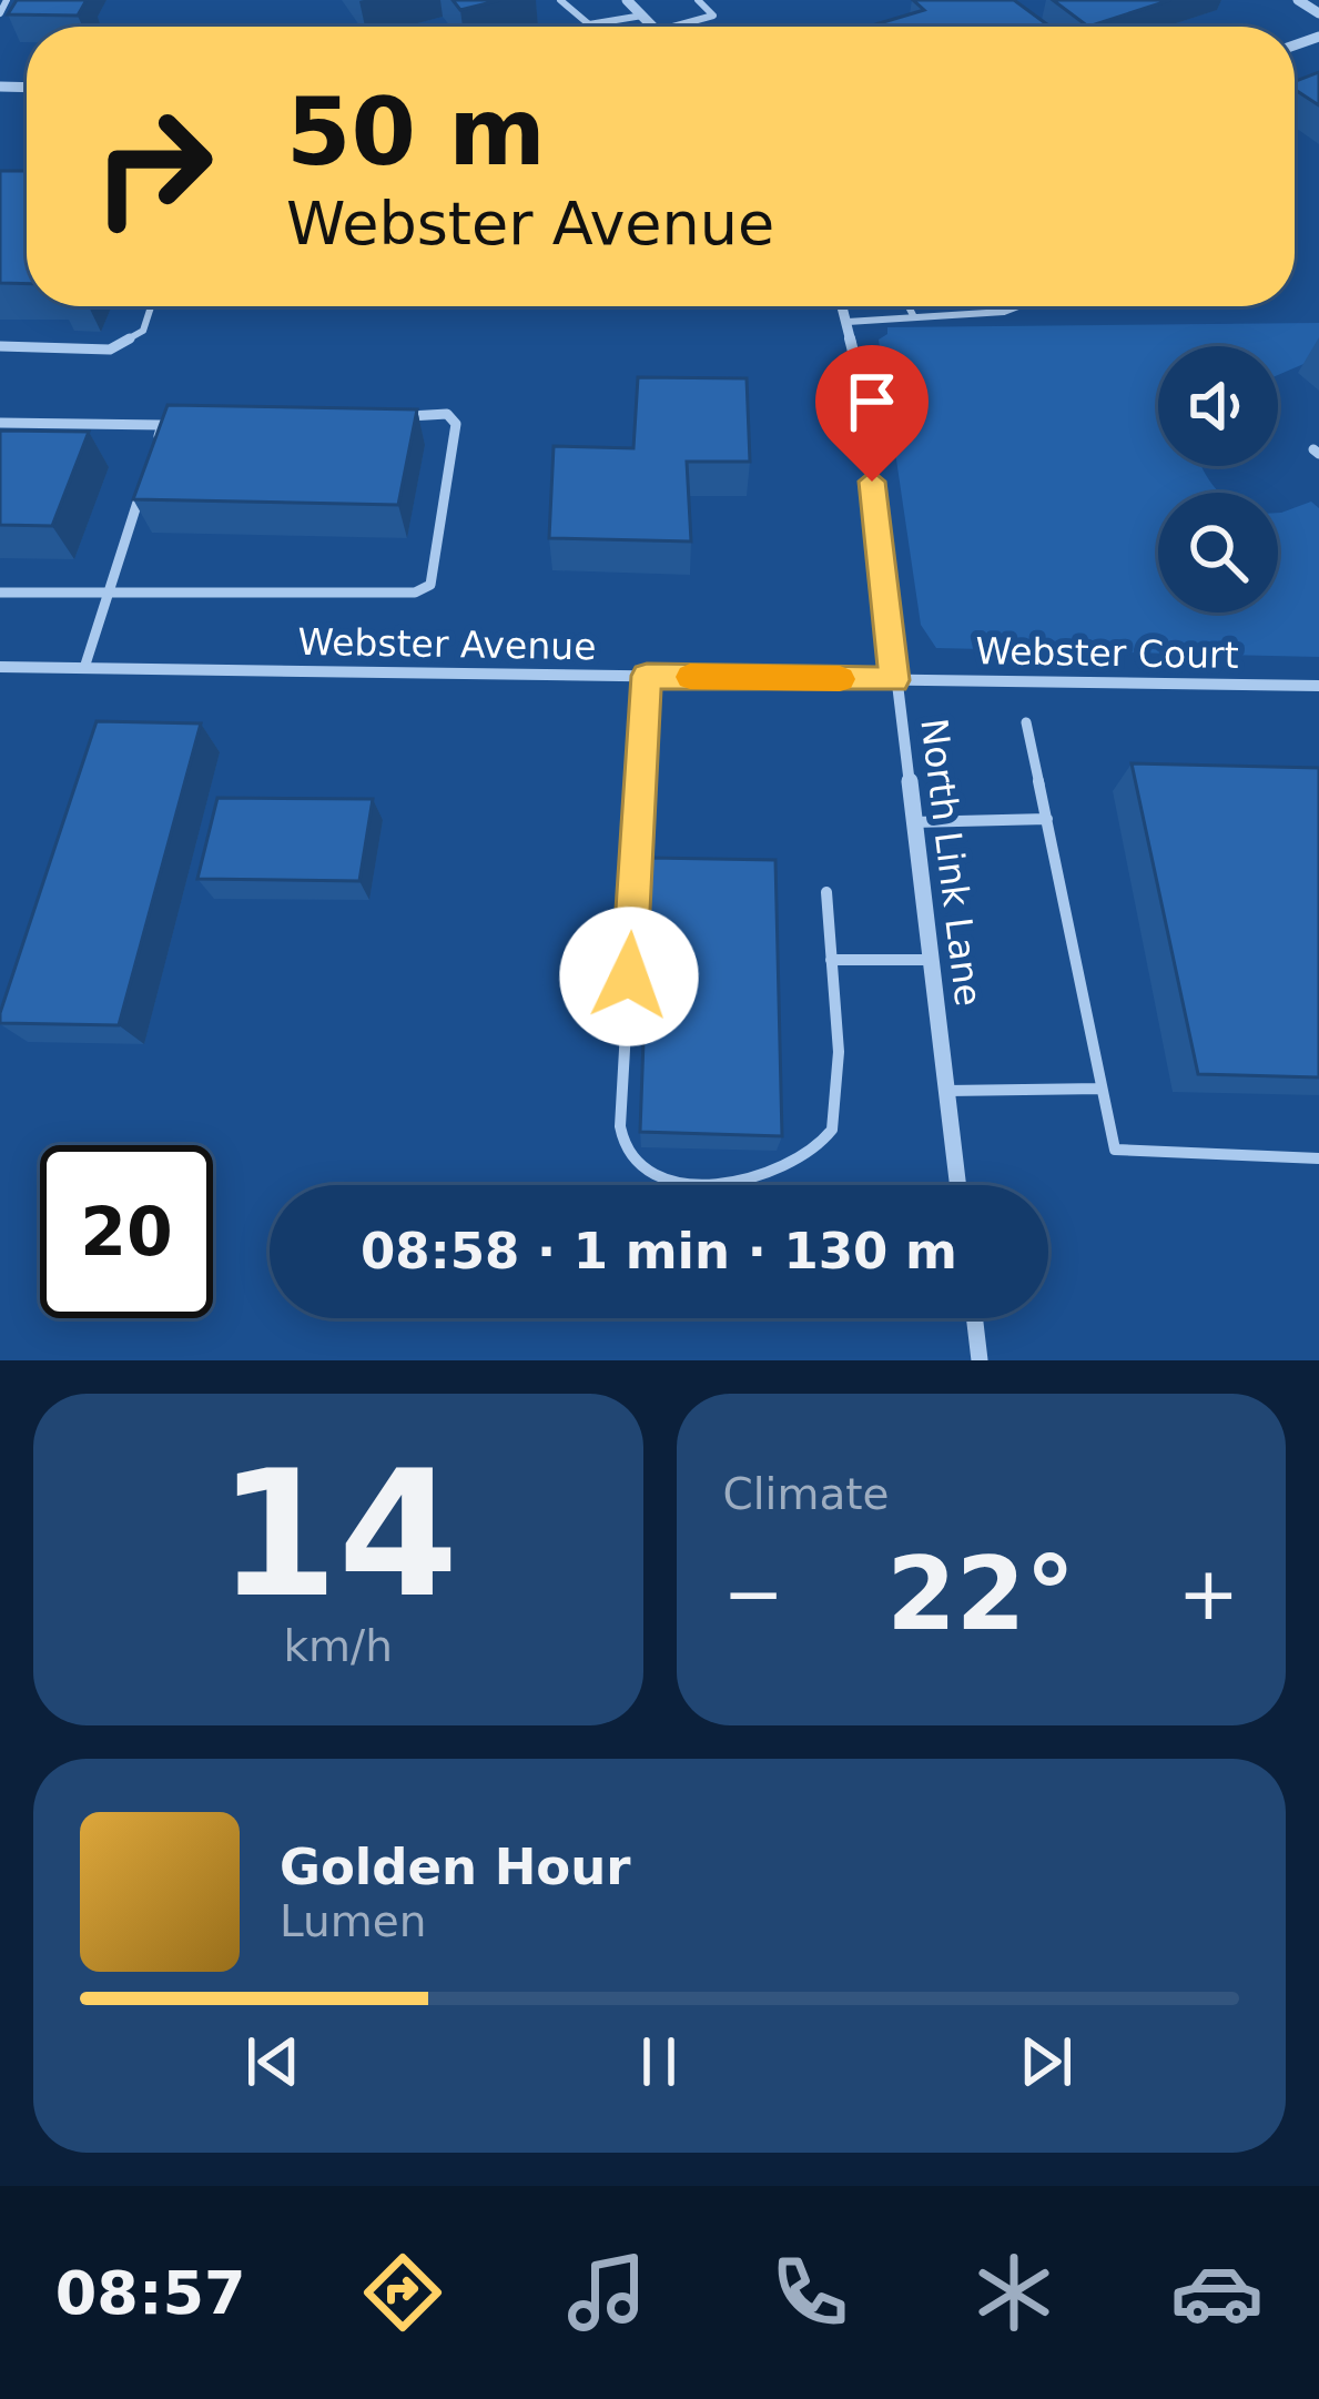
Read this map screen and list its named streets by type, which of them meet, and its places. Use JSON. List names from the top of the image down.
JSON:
{
  "streets": {
    "street": ["Webster Avenue", "Webster Court", "North Link Lane"]
  },
  "crossings": [
    ["Webster Avenue", "Webster Court"],
    ["Webster Avenue", "North Link Lane"],
    ["Webster Court", "North Link Lane"]
  ],
  "page": {
    "turn": ["50 m", "Webster Avenue"],
    "limit": "20",
    "trip": "08:58 · 1 min · 130 m",
    "tile": [
      ["14", "km/h"],
      "Climate"
    ],
    "heat": ["−", "22°", "+"],
    "song": ["Golden Hour", "Lumen"],
    "tabs": "08:57"
  }
}
